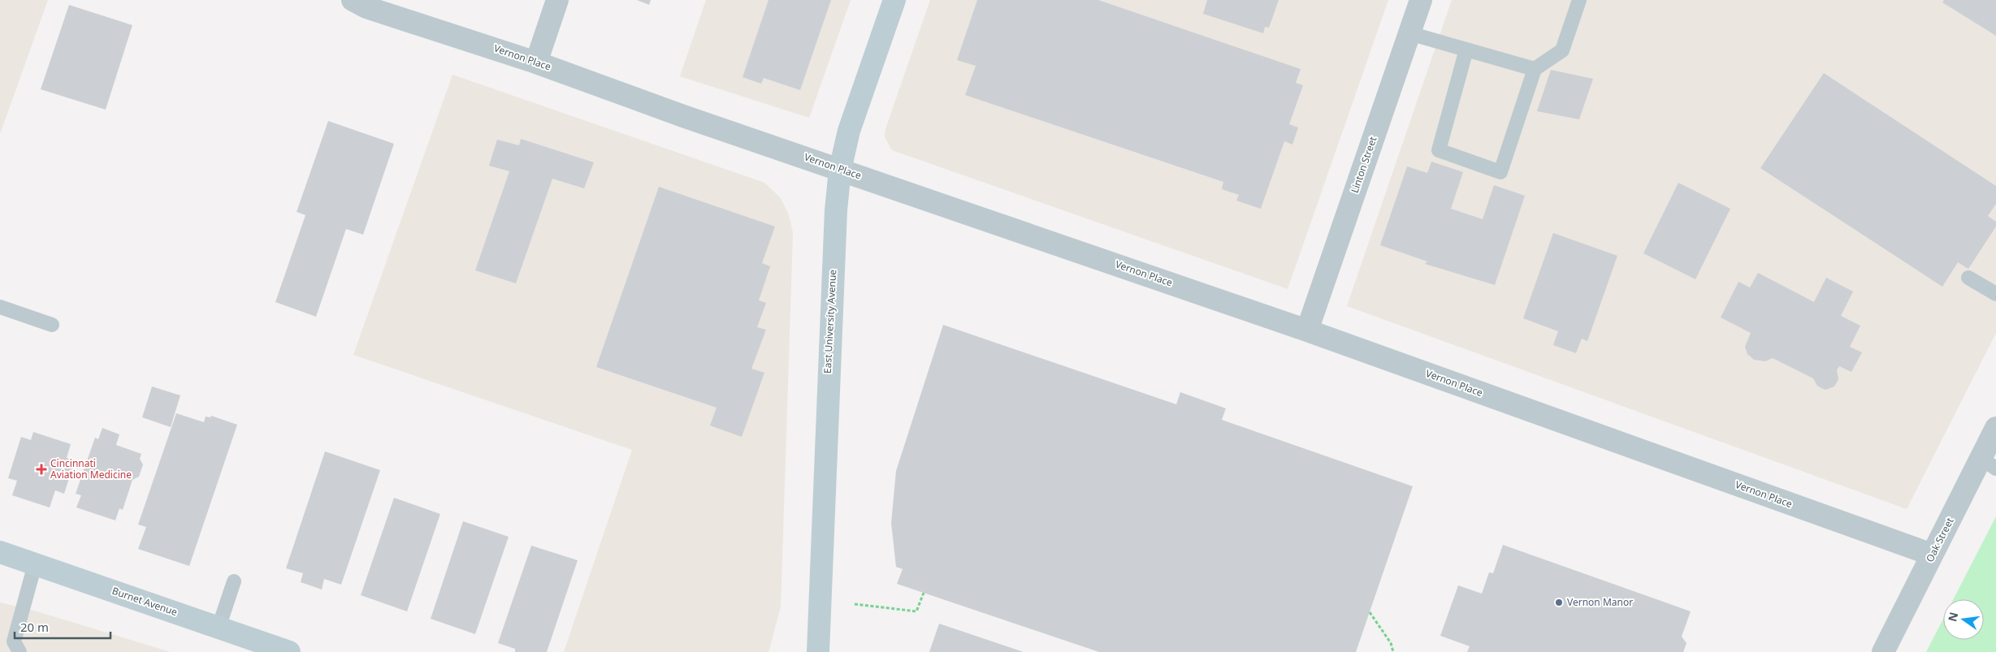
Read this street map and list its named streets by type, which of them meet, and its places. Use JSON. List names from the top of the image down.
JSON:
{
  "streets": {
    "street": [
      "Vernon Place",
      "Linton Street",
      "East University Avenue",
      "Oak Street",
      "Burnet Avenue"
    ]
  },
  "crossings": [
    ["Vernon Place", "Linton Street"],
    ["Vernon Place", "East University Avenue"],
    ["Vernon Place", "Oak Street"]
  ],
  "places": {
    "health": ["Cincinnati Aviation Medicine"],
    "other": ["Vernon Manor"]
  },
  "scale_bar": "20 m",
  "north": "left"
}
